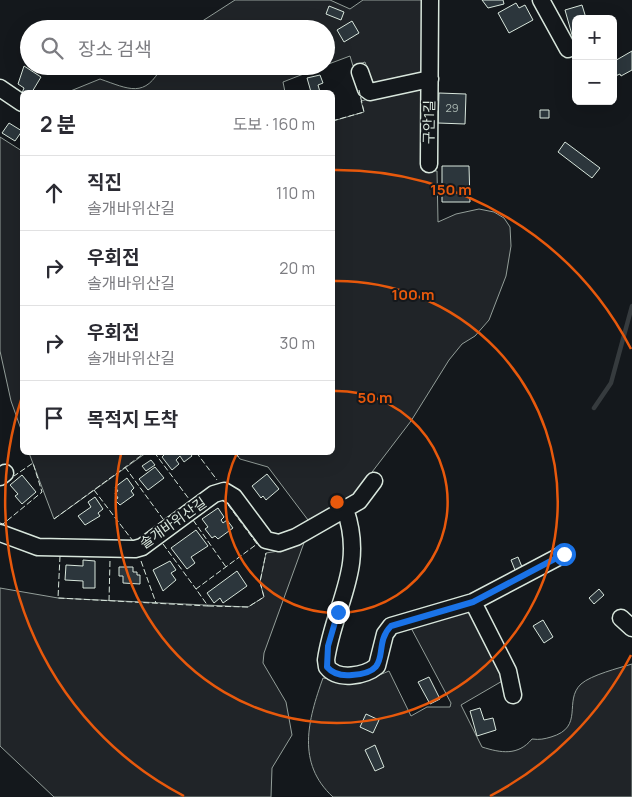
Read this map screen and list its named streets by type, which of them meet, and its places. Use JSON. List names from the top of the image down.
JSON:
{
  "streets": {
    "lane": ["구안1길", "솔개바위산길"]
  },
  "house_numbers": ["29"],
  "page": {
    "map_buttons": ["+", "−"],
    "search": "장소 검색",
    "heading": ["2 분", "도보 · 160 m"],
    "list": [
      ["직진", "솔개바위산길", "110 m"],
      ["우회전", "솔개바위산길", "20 m"],
      ["우회전", "솔개바위산길", "30 m"],
      "목적지 도착"
    ]
  },
  "rings": ["150 m", "100 m", "50 m"]
}
